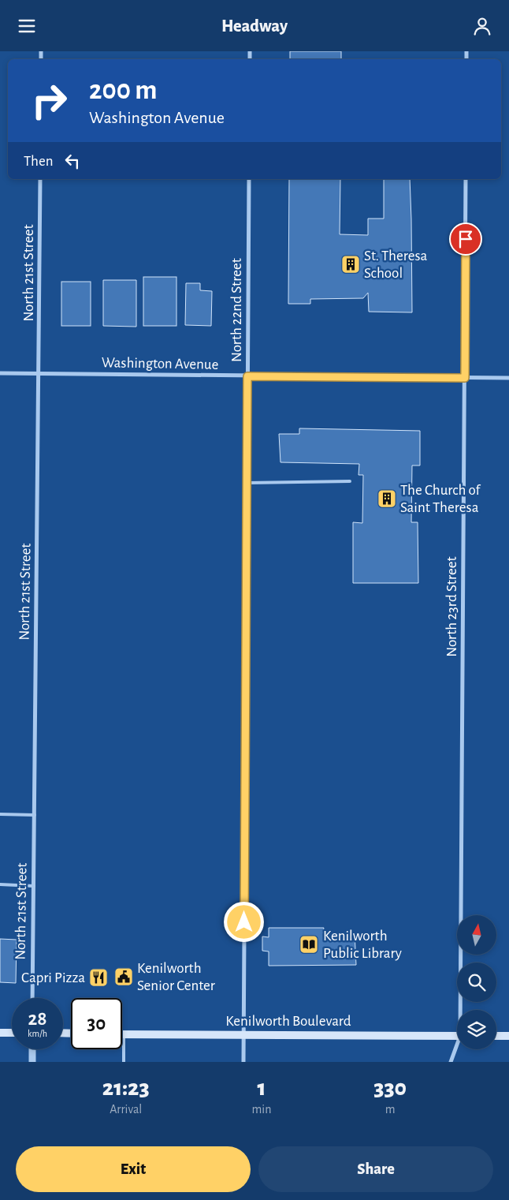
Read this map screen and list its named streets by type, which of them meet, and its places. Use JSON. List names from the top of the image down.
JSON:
{
  "streets": {
    "main road": ["Kenilworth Boulevard"],
    "street": [
      "North 21st Street",
      "North 22nd Street",
      "Washington Avenue",
      "North 23rd Street"
    ]
  },
  "crossings": [
    ["North 21st Street", "Washington Avenue"],
    ["North 22nd Street", "Washington Avenue"],
    ["North 22nd Street", "Kenilworth Boulevard"],
    ["Washington Avenue", "North 23rd Street"]
  ],
  "places": {
    "building": ["St. Theresa School", "The Church of Saint Theresa"],
    "library": ["Kenilworth Public Library"],
    "public building": ["Kenilworth Senior Center"],
    "restaurant": ["Capri Pizza"]
  },
  "north": "top",
  "page": {
    "header": "Headway",
    "turn": ["200 m", "Washington Avenue"],
    "then": "Then",
    "speed": "28 km/h",
    "limit": "30",
    "eta": [
      "21:23",
      "Arrival",
      "1",
      "min",
      "330",
      "m"
    ],
    "buttons": ["Exit", "Share"]
  }
}
